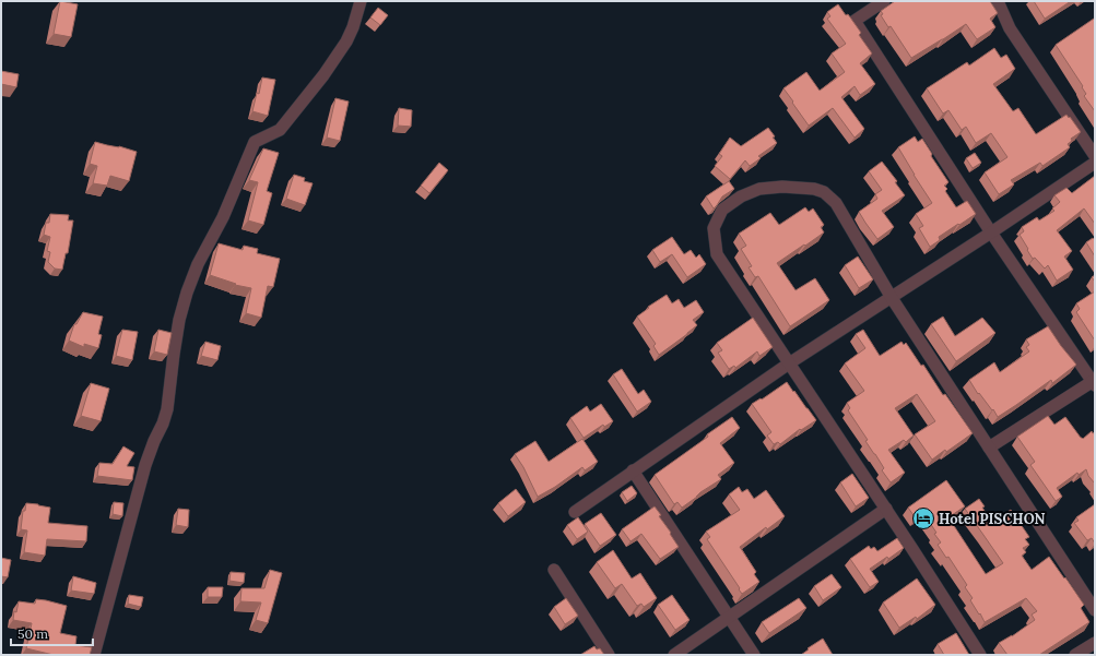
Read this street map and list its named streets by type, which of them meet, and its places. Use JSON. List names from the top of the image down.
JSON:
{
  "places": {
    "hotel": ["Hotel PISCHON"]
  },
  "scale_bar": "50 m"
}
